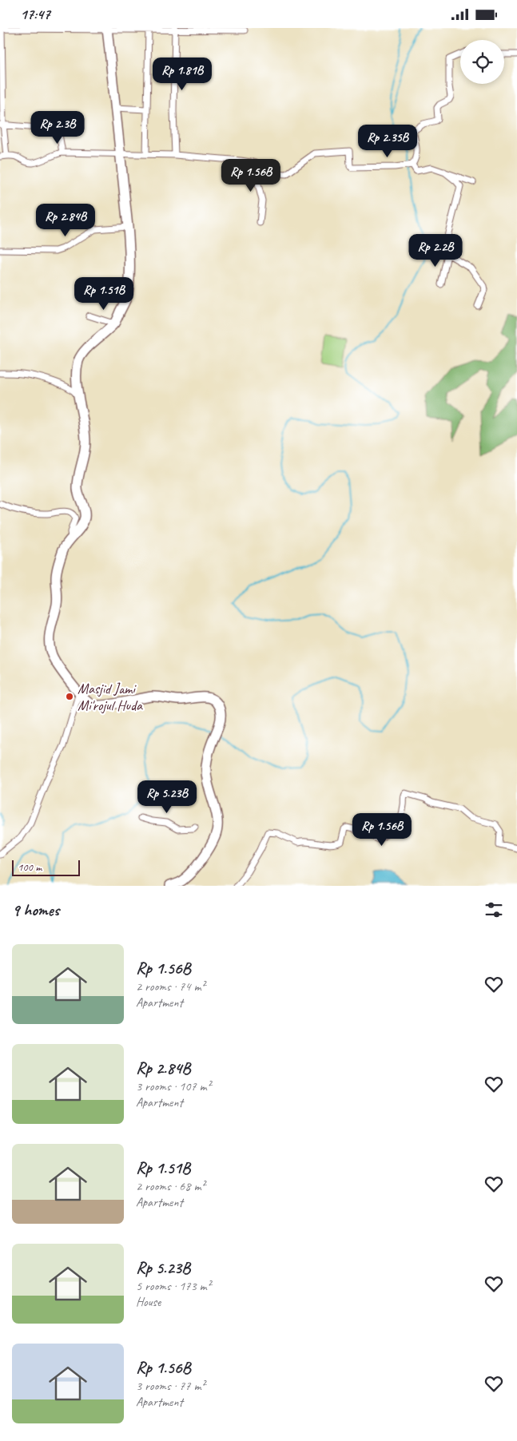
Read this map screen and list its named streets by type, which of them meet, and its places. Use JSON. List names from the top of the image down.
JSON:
{
  "places": ["Masjid Jami Mi'rojul Huda"],
  "scale_bar": "100 m",
  "page": {
    "status": "17:47",
    "price": [
      "Rp 1.81B",
      "Rp 2.3B",
      "Rp 2.35B",
      "Rp 1.56B",
      "Rp 2.84B",
      "Rp 2.2B",
      "Rp 1.51B",
      "Rp 5.23B",
      "Rp 1.56B"
    ],
    "scale": "100 m",
    "heading": "9 homes",
    "list": [
      {
        "name": "Rp 1.56B",
        "note": "2 rooms · 74 m² · Apartment"
      },
      {
        "name": "Rp 2.84B",
        "note": "3 rooms · 107 m² · Apartment"
      },
      {
        "name": "Rp 1.51B",
        "note": "2 rooms · 68 m² · Apartment"
      },
      {
        "name": "Rp 5.23B",
        "note": "5 rooms · 173 m² · House"
      },
      {
        "name": "Rp 1.56B",
        "note": "3 rooms · 77 m² · Apartment"
      }
    ]
  }
}
